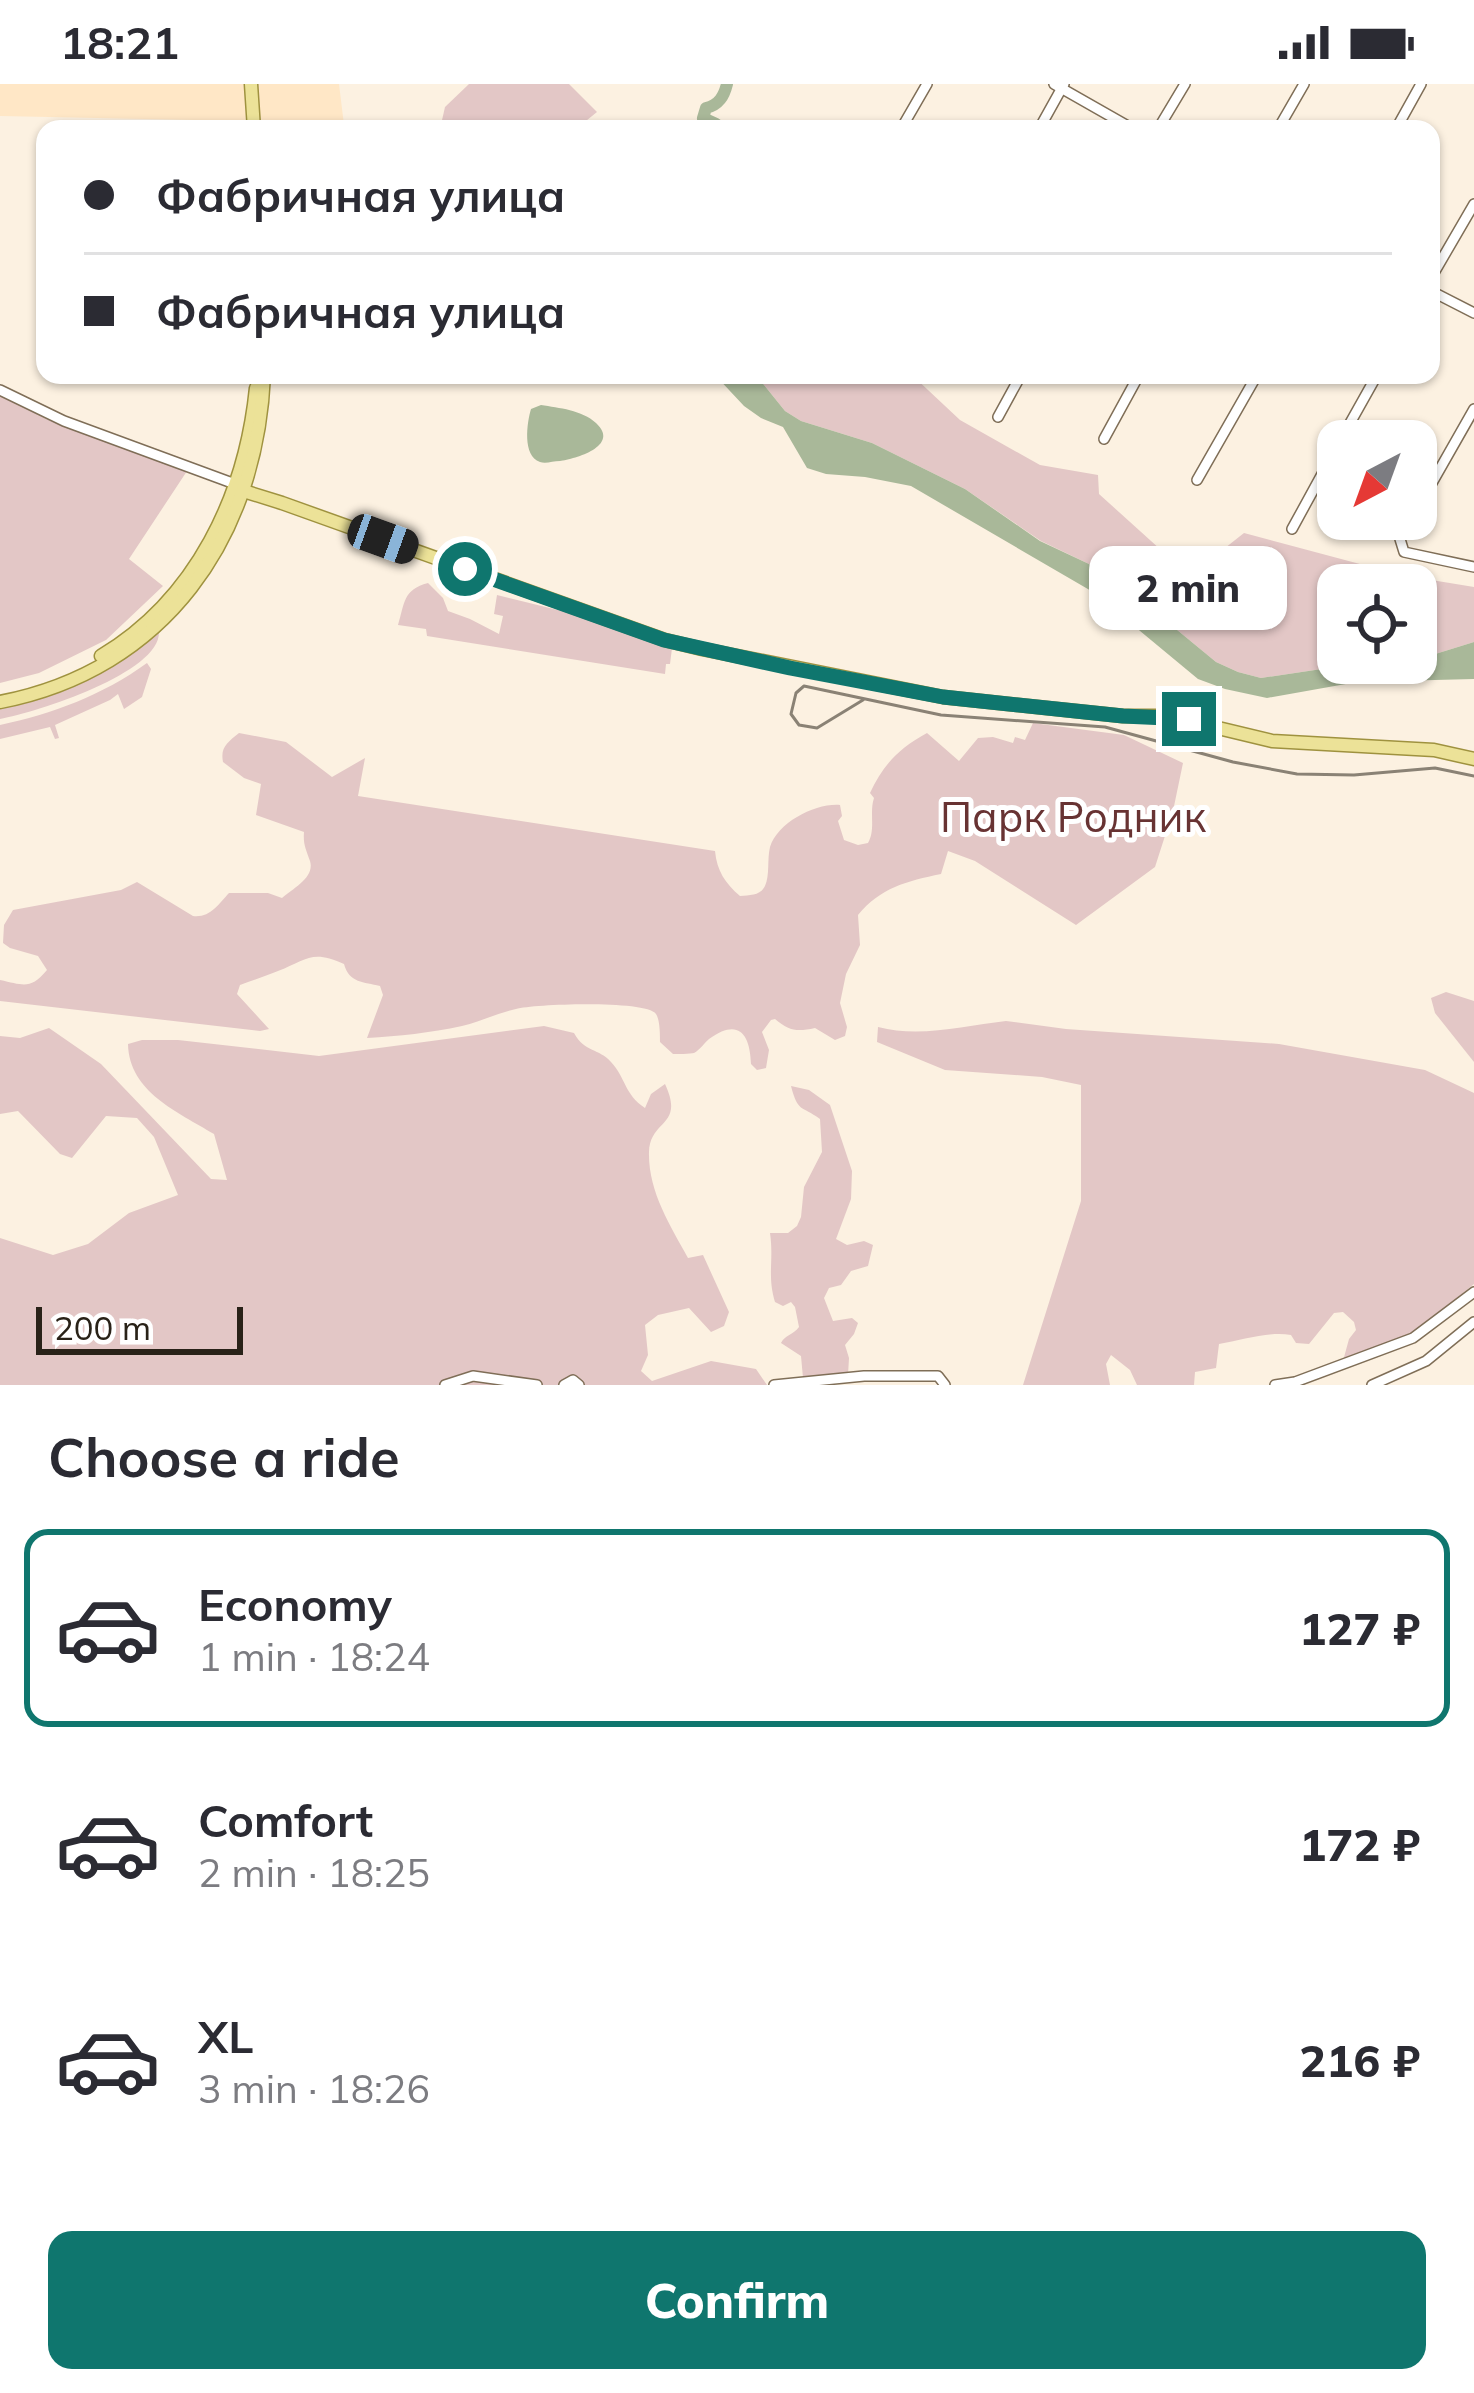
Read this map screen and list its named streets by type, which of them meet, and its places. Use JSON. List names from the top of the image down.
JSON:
{
  "parks": ["Парк Родник"],
  "scale_bar": "200 m",
  "north": "bottom left",
  "page": {
    "status": "18:21",
    "banner": ["Фабричная улица", "Фабричная улица"],
    "bubble": "2 min",
    "scale": "200 m",
    "heading": "Choose a ride",
    "list": [
      {
        "name": "Economy",
        "note": "1 min · 18:24",
        "value": "127 ₽"
      },
      {
        "name": "Comfort",
        "note": "2 min · 18:25",
        "value": "172 ₽"
      },
      {
        "name": "XL",
        "note": "3 min · 18:26",
        "value": "216 ₽"
      }
    ],
    "buttons": "Confirm"
  }
}
